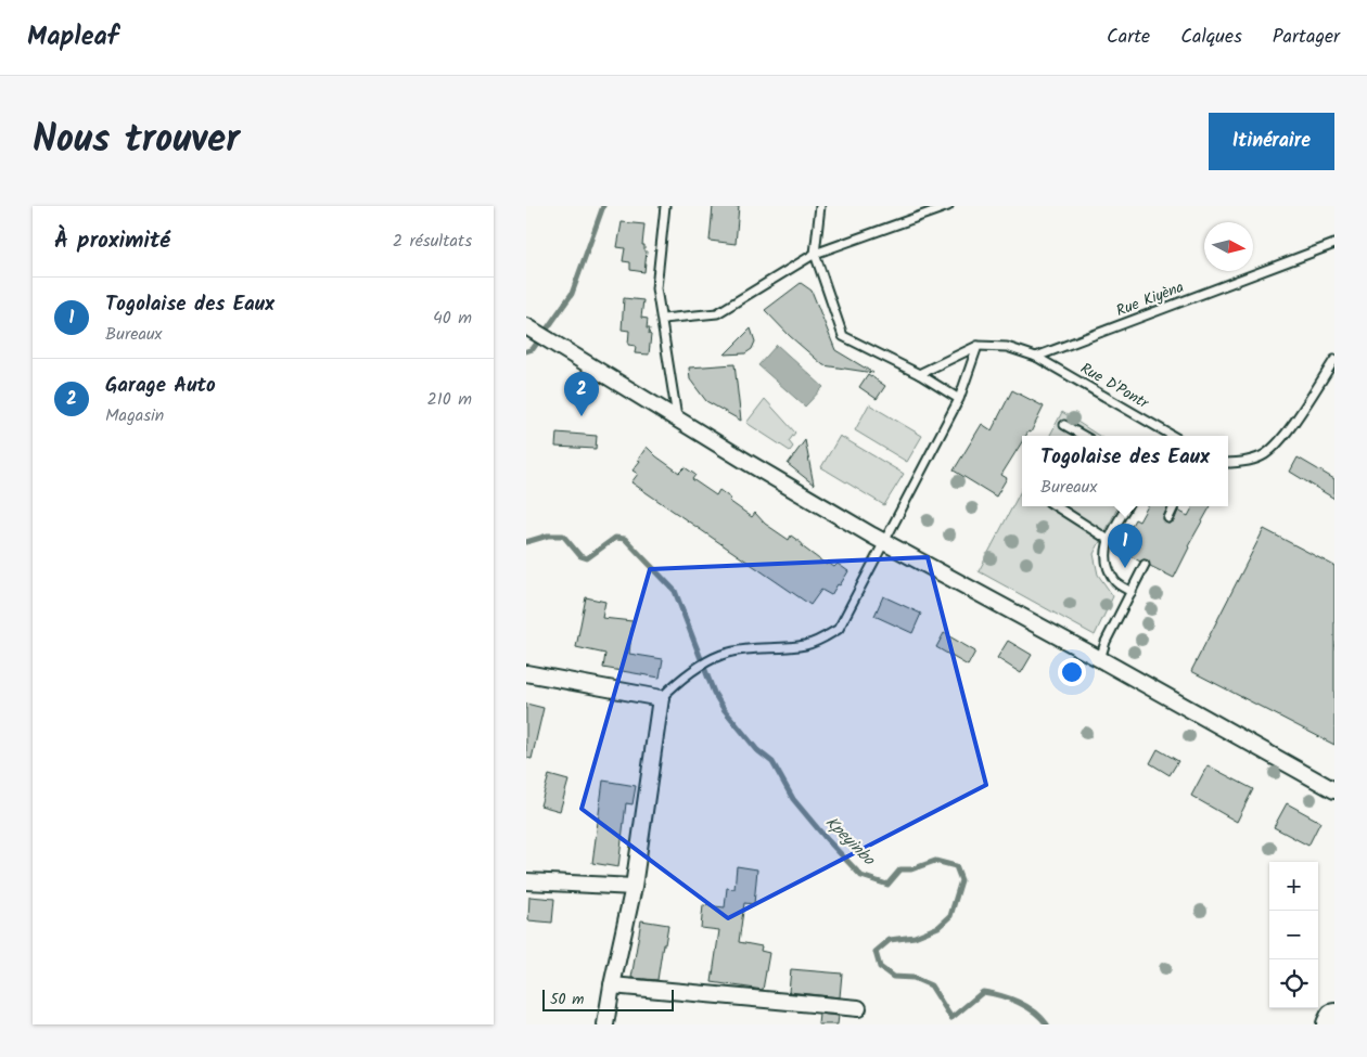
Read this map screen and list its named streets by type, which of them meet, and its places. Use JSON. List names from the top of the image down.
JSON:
{
  "streets": {
    "lane": ["Rue Kiyèna", "Rue D'Pontr"]
  },
  "crossings": [
    ["Rue Kiyèna", "Rue D'Pontr"]
  ],
  "water": ["Kpeyinbo"],
  "scale_bar": "50 m",
  "north": "right",
  "page": {
    "header": "Mapleaf",
    "nav": ["Carte", "Calques", "Partager"],
    "title": "Nous trouver",
    "buttons": "Itinéraire",
    "heading": ["À proximité", "2 résultats"],
    "list": [
      {
        "mark": "1",
        "name": "Togolaise des Eaux",
        "note": "Bureaux",
        "value": "40 m"
      },
      {
        "mark": "2",
        "name": "Garage Auto",
        "note": "Magasin",
        "value": "210 m"
      }
    ],
    "pins": ["2", "1"],
    "popup": ["Togolaise des Eaux", "Bureaux"],
    "map_buttons": ["+", "−"],
    "scale": "50 m"
  }
}
